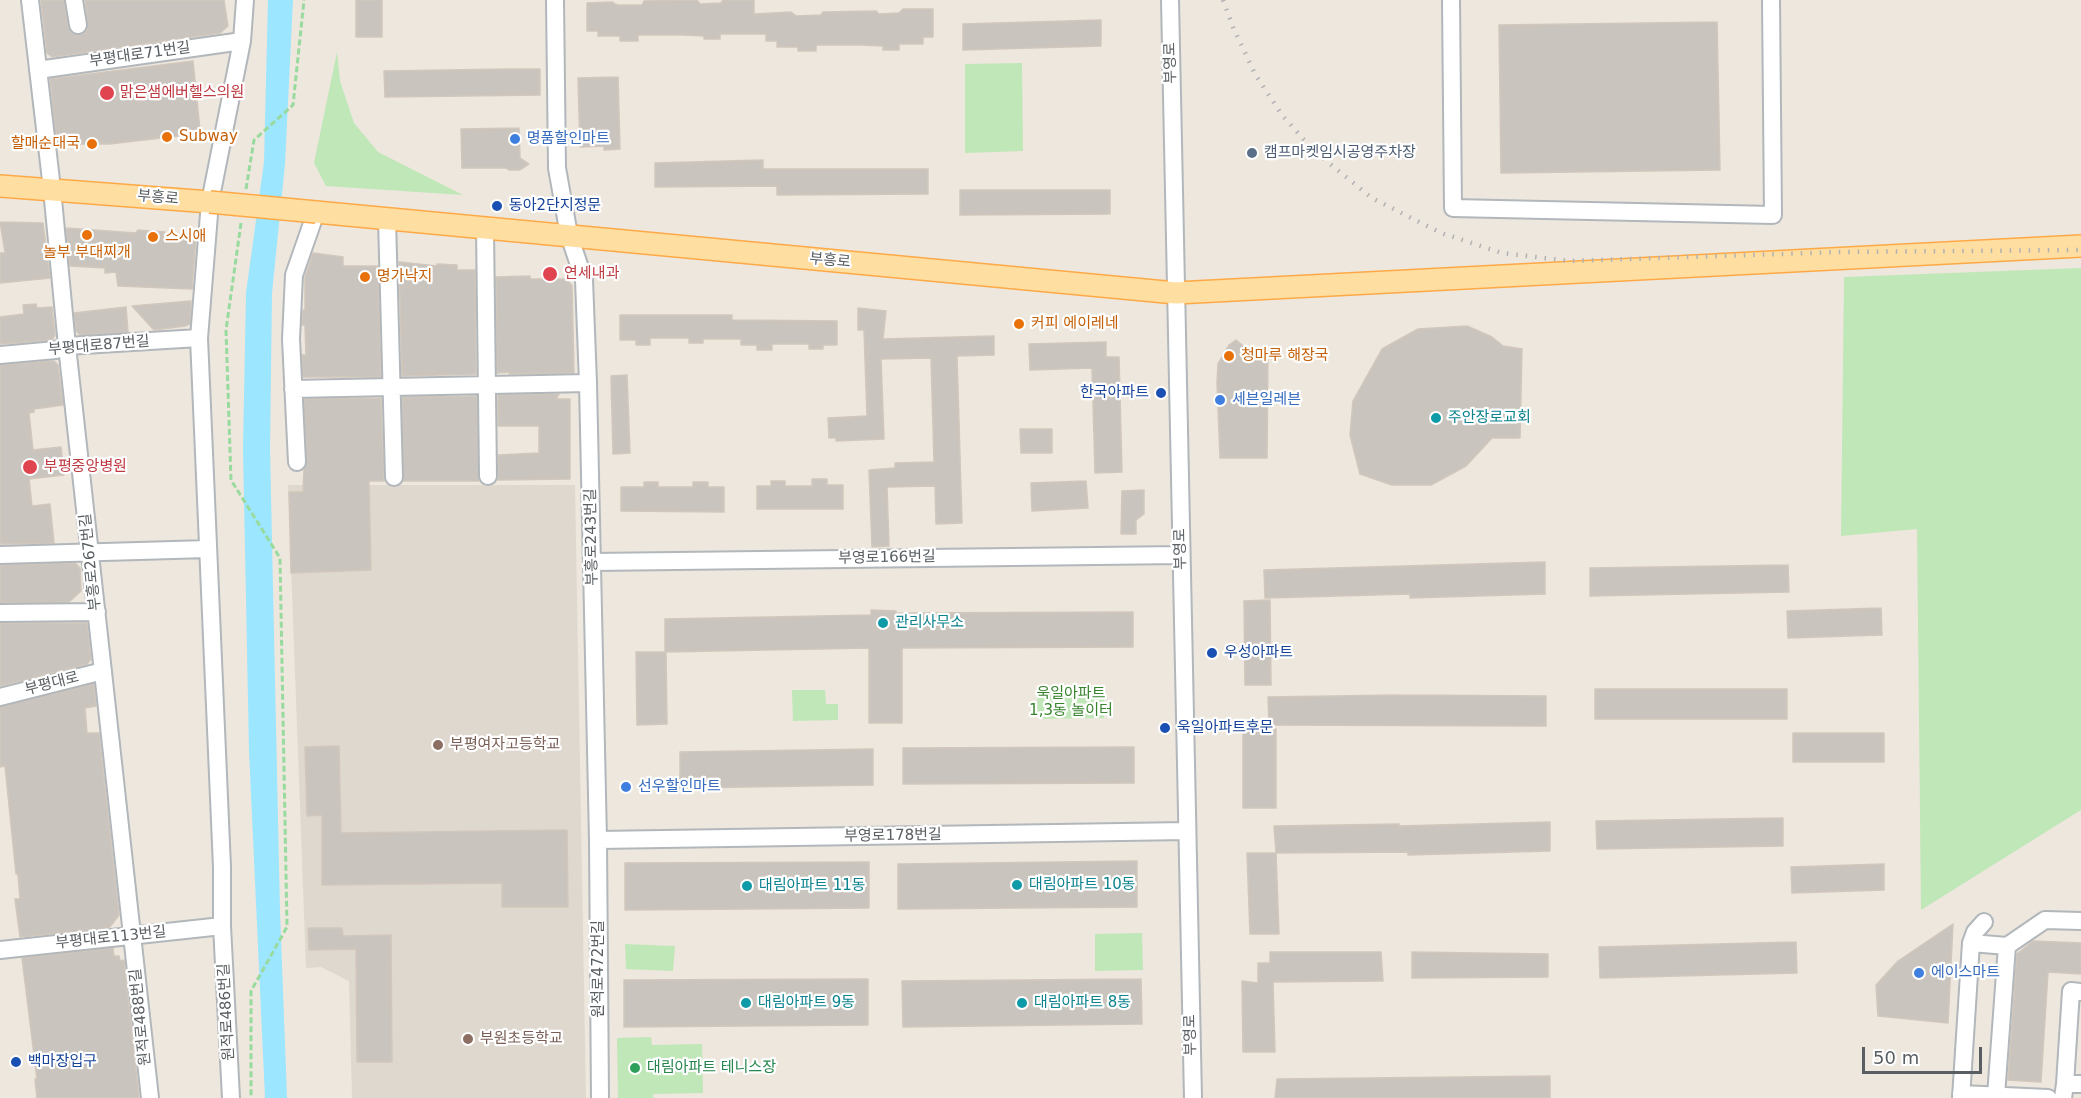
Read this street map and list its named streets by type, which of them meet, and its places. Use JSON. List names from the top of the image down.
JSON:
{
  "streets": {
    "main road": ["부흥로"],
    "street": [
      "부평대로71번길",
      "부영로",
      "부평대로87번길",
      "부흥로243번길",
      "부영로166번길",
      "부흥로267번길",
      "부평대로",
      "부영로178번길",
      "부평대로113번길",
      "원적로472번길",
      "원적로486번길",
      "원적로488번길"
    ]
  },
  "crossings": [
    ["부영로", "부흥로"],
    ["부영로", "부영로166번길"],
    ["부영로", "부영로178번길"],
    ["부흥로", "부흥로243번길"],
    ["부흥로", "부흥로267번길"],
    ["부흥로", "원적로486번길"],
    ["부평대로87번길", "부흥로267번길"],
    ["부평대로87번길", "원적로486번길"],
    ["부흥로243번길", "부영로166번길"],
    ["부흥로243번길", "부영로178번길"],
    ["부흥로243번길", "원적로472번길"],
    ["부흥로267번길", "부평대로"],
    ["부흥로267번길", "부평대로113번길"],
    ["부흥로267번길", "원적로488번길"],
    ["부영로178번길", "원적로472번길"],
    ["부평대로113번길", "원적로486번길"],
    ["부평대로113번길", "원적로488번길"]
  ],
  "parks": ["욱일아파트 1,3동 놀이터"],
  "places": [
    "맑은샘에버헬스의원",
    "Subway",
    "명품할인마트",
    "할매순대국",
    "캠프마켓임시공영주차장",
    "동아2단지정문",
    "놀부 부대찌개",
    "스시애",
    "연세내과",
    "명가낙지",
    "커피 에이레네",
    "청마루 해장국",
    "한국아파트",
    "세븐일레븐",
    "주안장로교회",
    "부평중앙병원",
    "관리사무소",
    "우성아파트",
    "욱일아파트후문",
    "부평여자고등학교",
    "선우할인마트",
    "대림아파트 10동",
    "대림아파트 11동",
    "에이스마트",
    "대림아파트 9동",
    "대림아파트 8동",
    "부원초등학교",
    "백마장입구",
    "대림아파트 테니스장"
  ],
  "scale_bar": "50 m"
}
